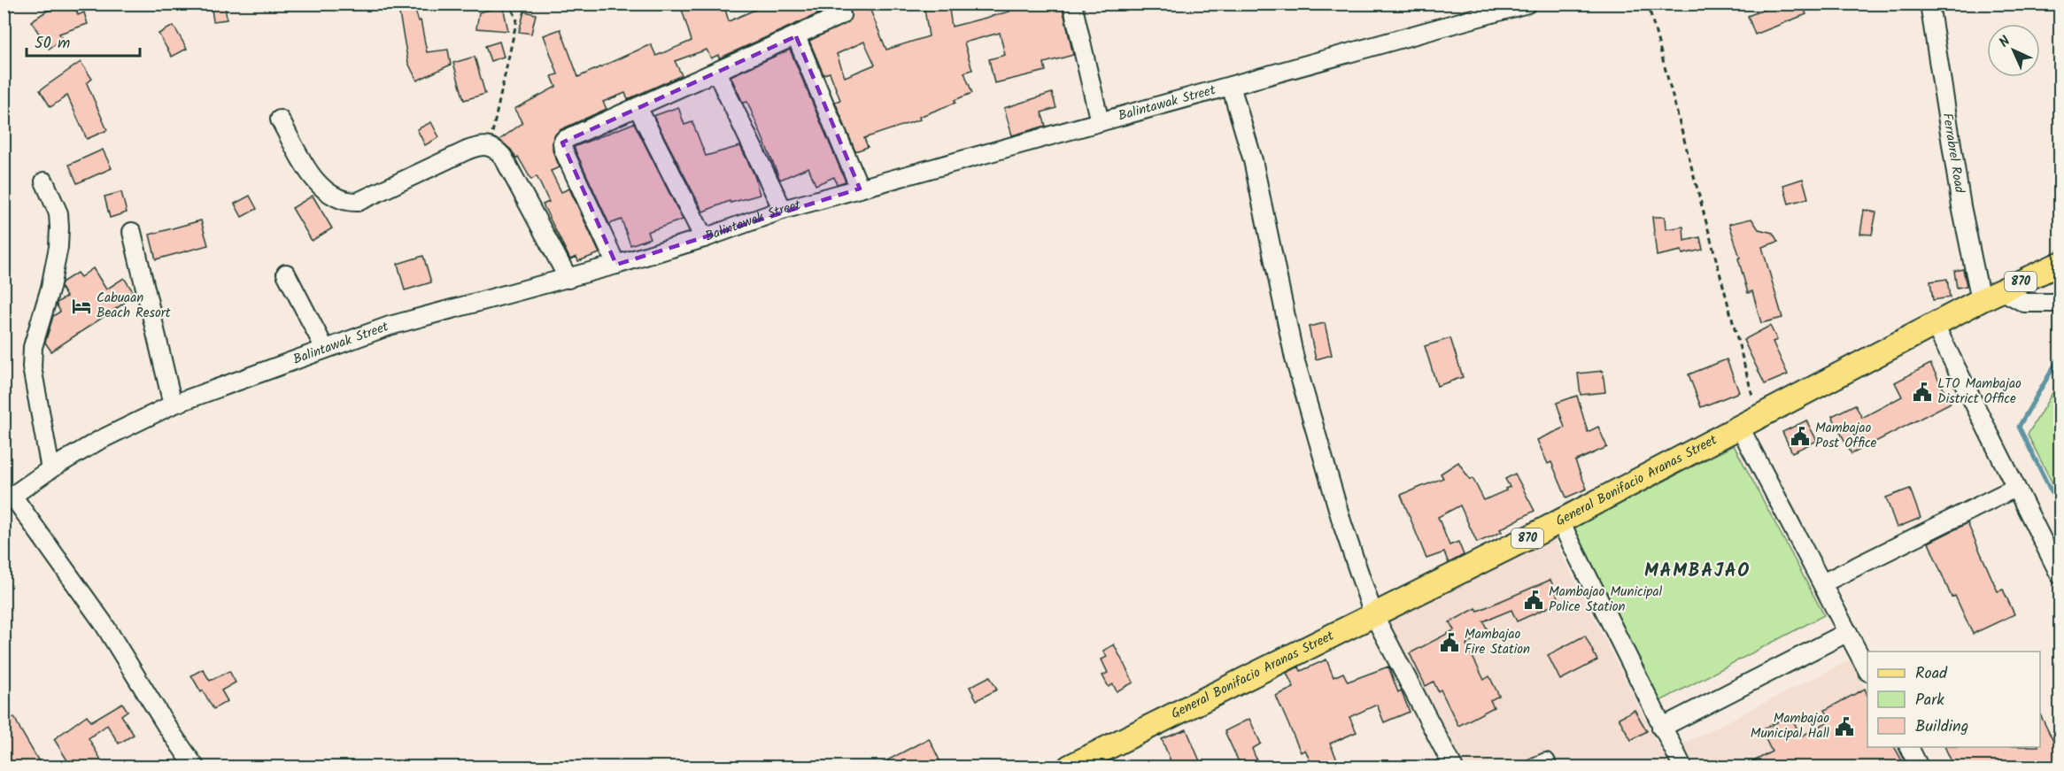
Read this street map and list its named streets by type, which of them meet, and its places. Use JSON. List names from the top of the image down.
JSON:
{
  "streets": {
    "main road": ["870", "General Bonifacio Aranas Street"],
    "street": ["Balintawak Street", "Ferrabrel Road"]
  },
  "crossings": [
    ["Ferrabrel Road", "General Bonifacio Aranas Street"]
  ],
  "districts": ["MAMBAJAO"],
  "places": {
    "hotel": ["Cabuaan Beach Resort"],
    "public building": [
      "LTO Mambajao District Office",
      "Mambajao Post Office",
      "Mambajao Municipal Police Station",
      "Mambajao Fire Station",
      "Mambajao Municipal Hall"
    ]
  },
  "legend": ["Road", "Park", "Building"],
  "scale_bar": "50 m",
  "north": "top left"
}
